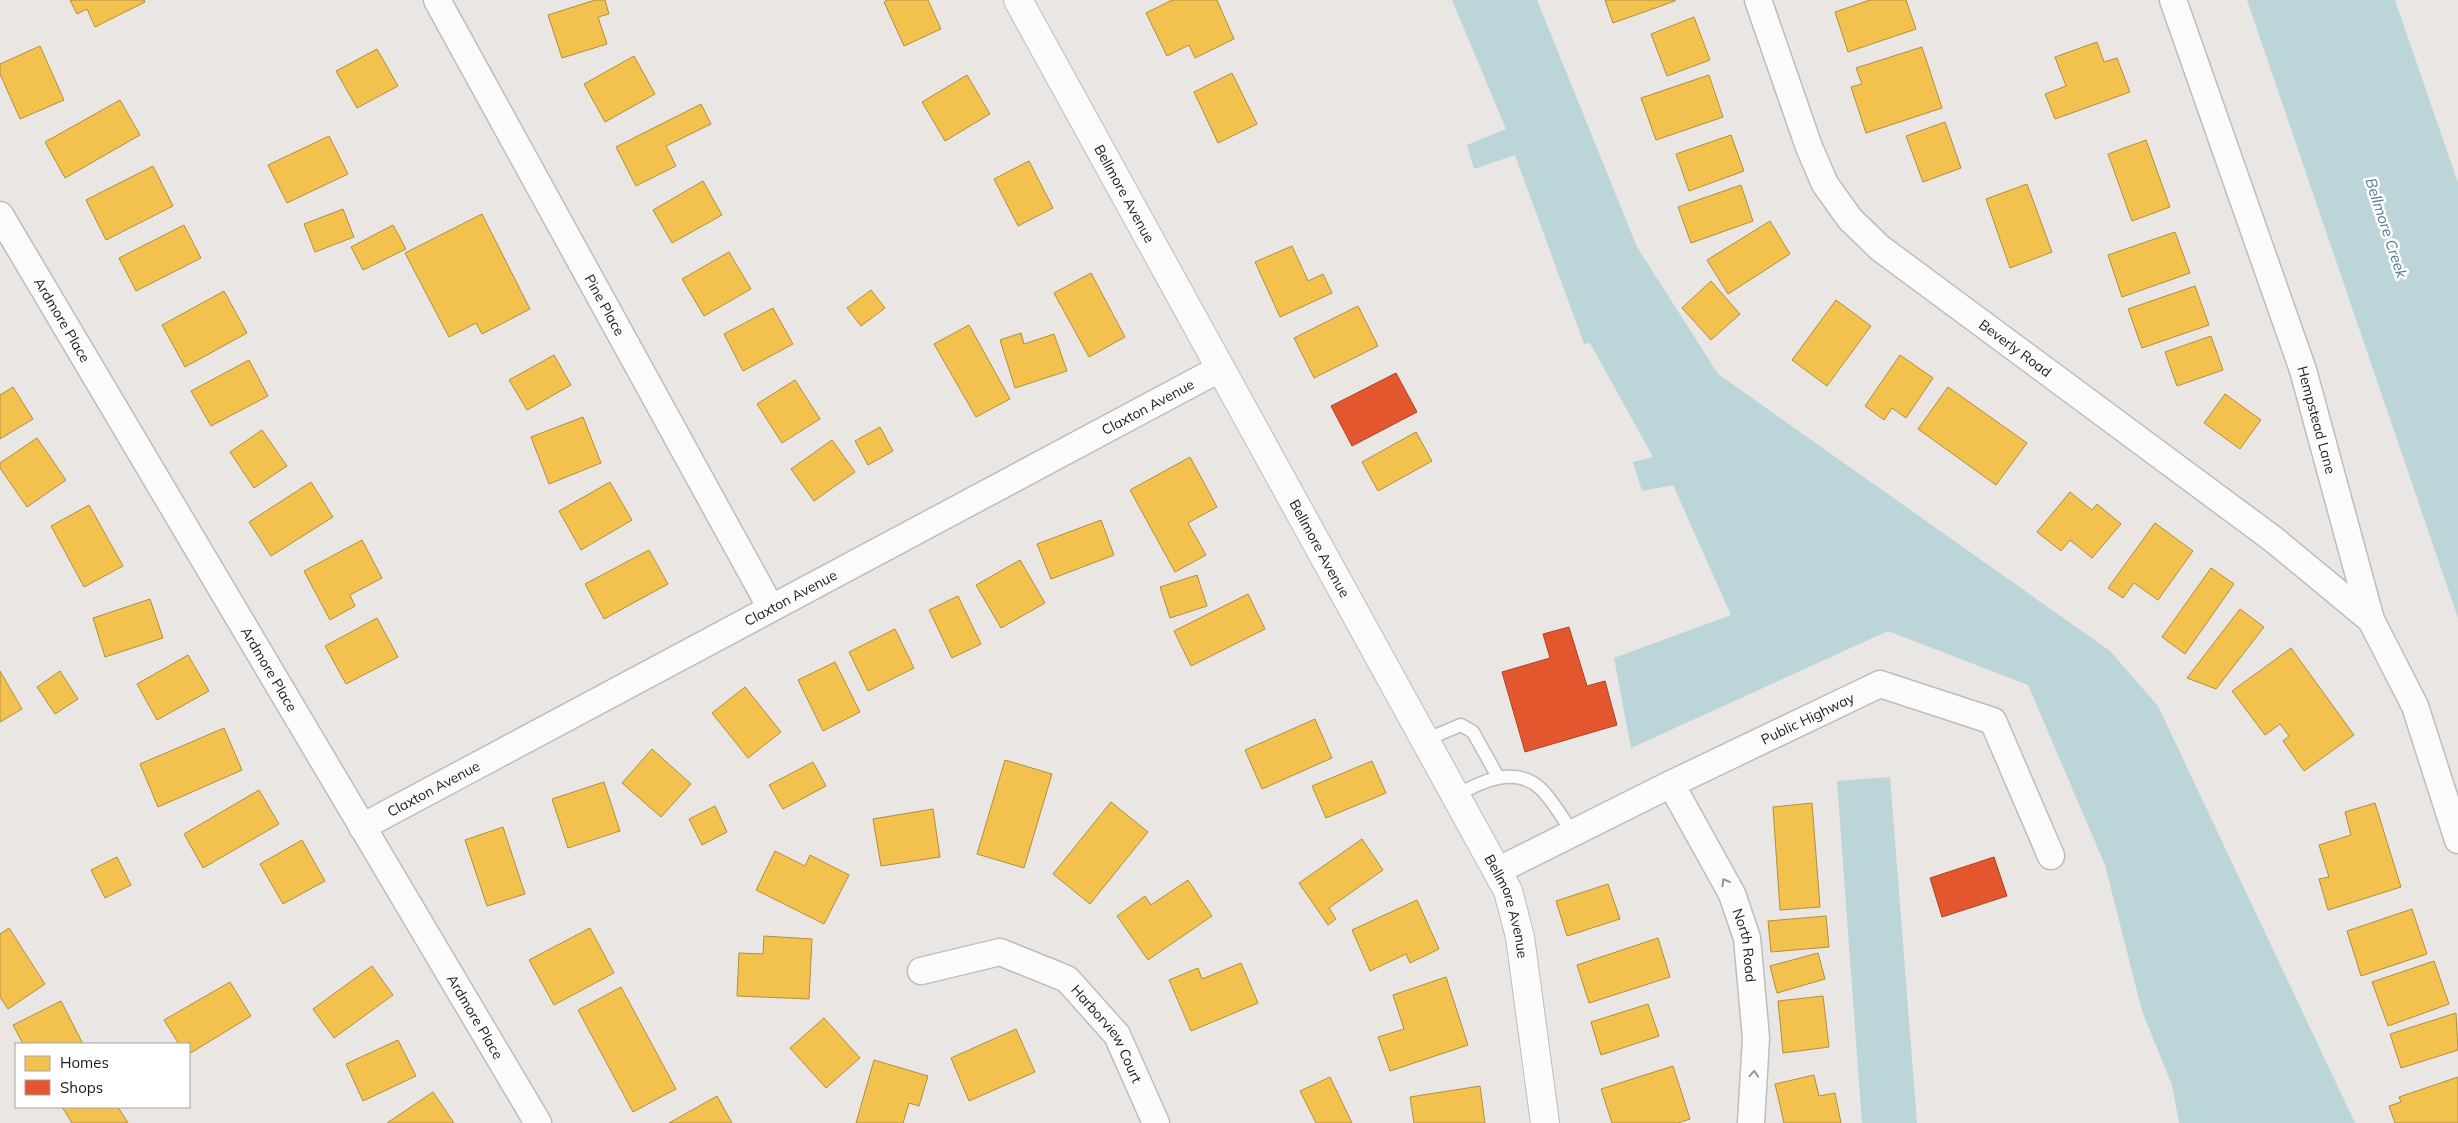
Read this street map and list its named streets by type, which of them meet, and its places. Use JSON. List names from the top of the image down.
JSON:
{
  "streets": {
    "street": [
      "Bellmore Avenue",
      "Pine Place",
      "Ardmore Place",
      "Beverly Road",
      "Claxton Avenue",
      "Hempstead Lane",
      "Public Highway",
      "North Road",
      "Harborview Court"
    ]
  },
  "crossings": [
    ["Bellmore Avenue", "Claxton Avenue"],
    ["Bellmore Avenue", "Public Highway"],
    ["Pine Place", "Claxton Avenue"],
    ["Ardmore Place", "Claxton Avenue"],
    ["Beverly Road", "Hempstead Lane"],
    ["Public Highway", "North Road"]
  ],
  "one_way": ["North Road"],
  "water": ["Bellmore Creek"],
  "legend": ["Homes", "Shops"]
}
